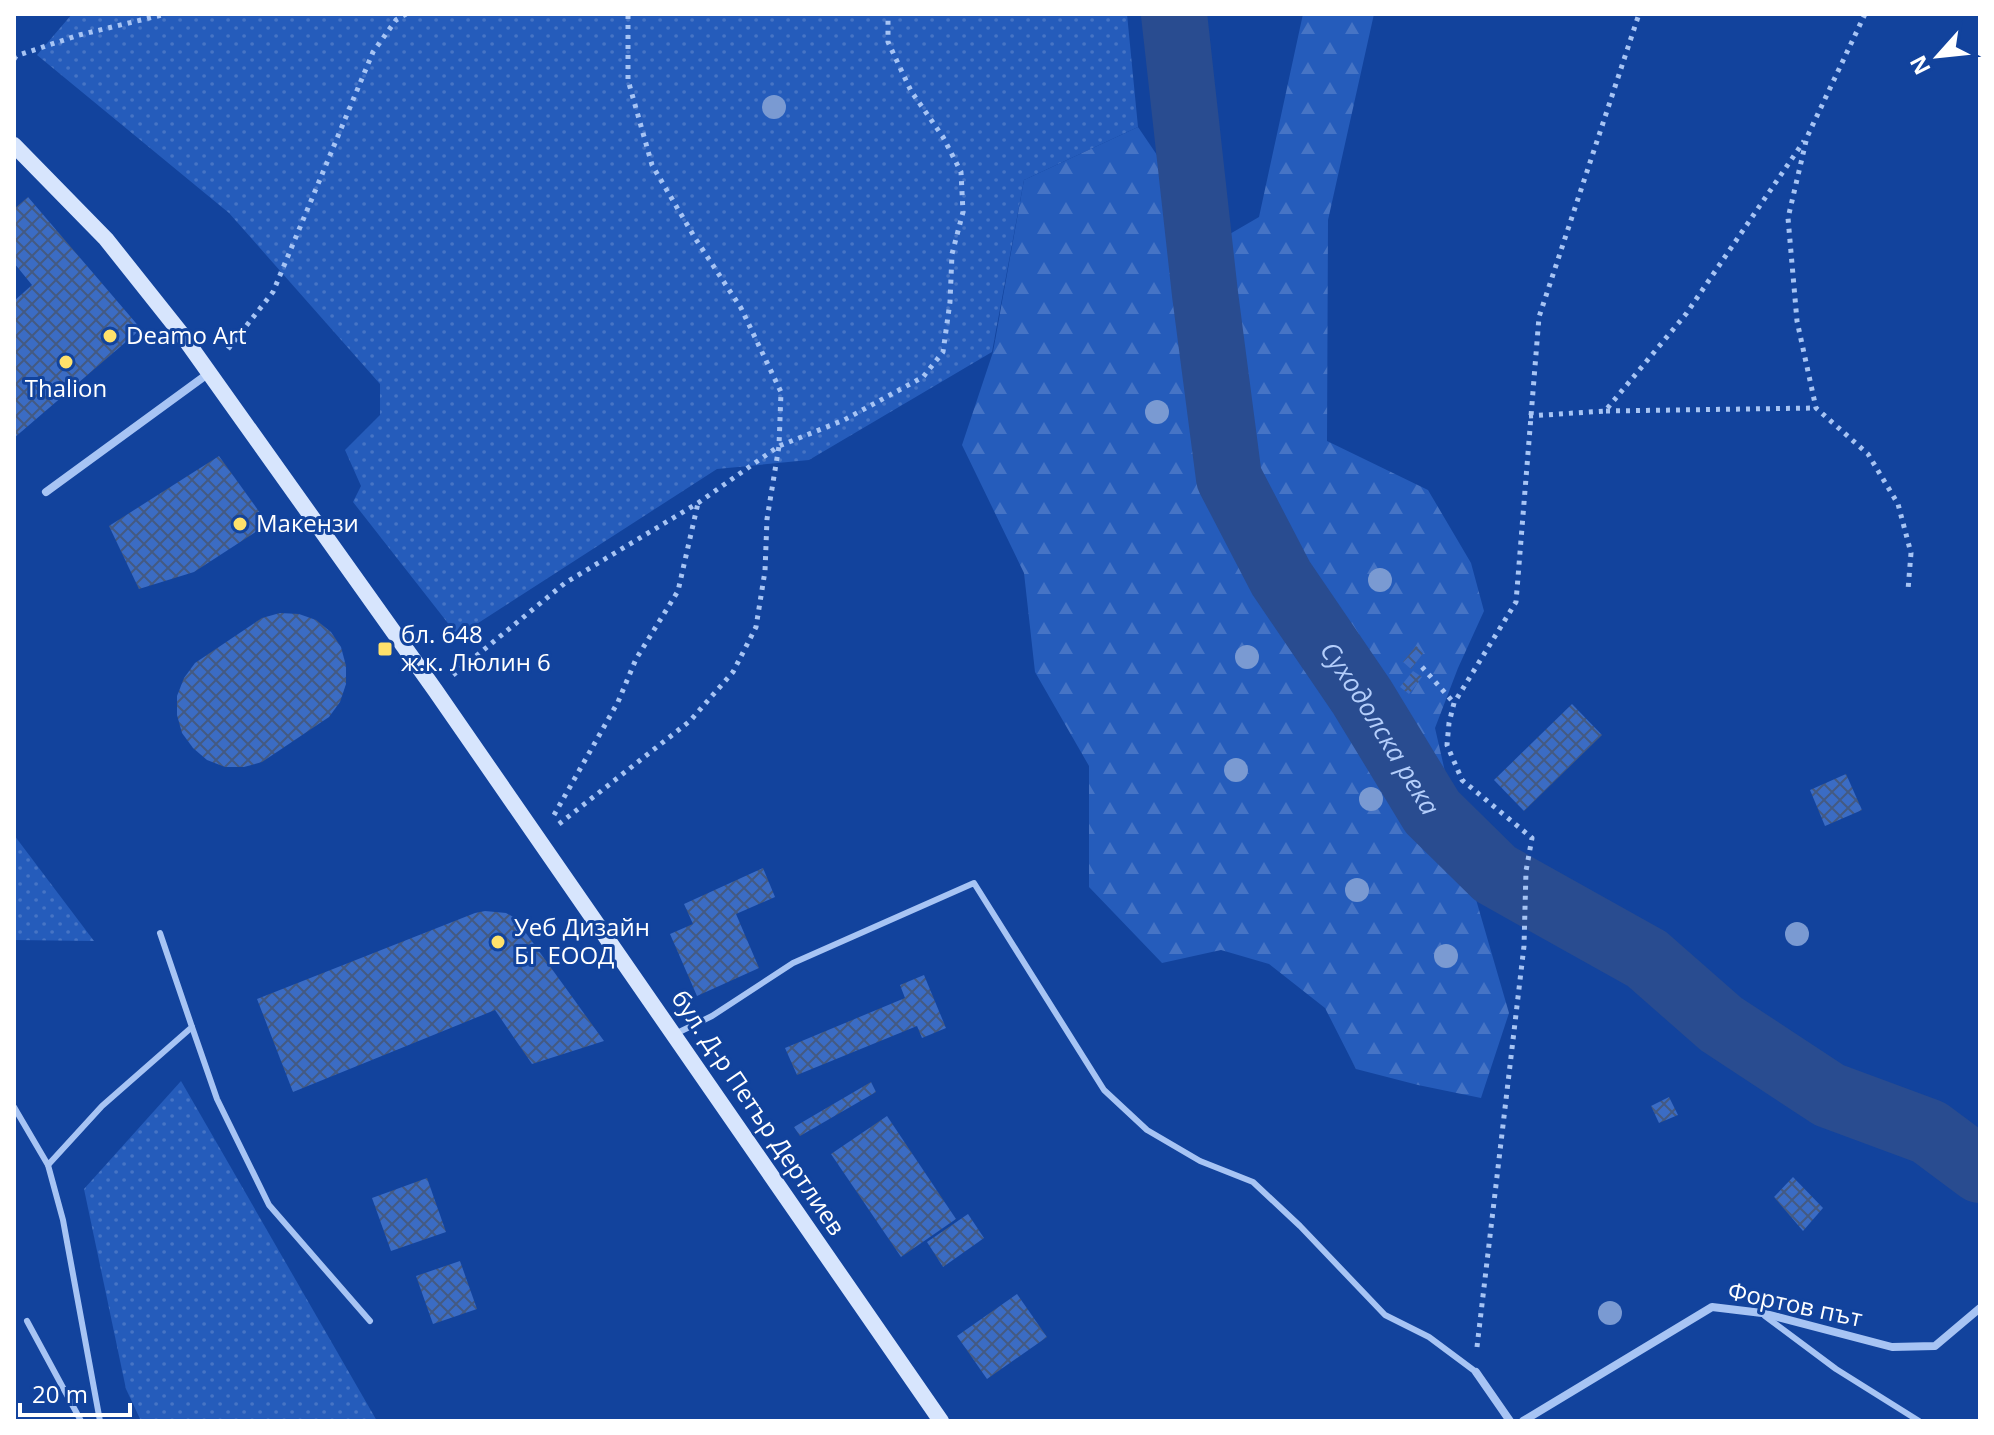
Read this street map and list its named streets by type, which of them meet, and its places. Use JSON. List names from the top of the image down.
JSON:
{
  "streets": {
    "main road": ["бул. Д-р Петър Дертлиев"],
    "street": ["Фортов път"]
  },
  "water": ["Суходолска река"],
  "places": {
    "other": [
      "Deamo Art",
      "Thalion",
      "Макензи",
      "Уеб Дизайн БГ ЕООД"
    ],
    "transit": ["бл. 648 ж.к. Люлин 6"]
  },
  "scale_bar": "20 m",
  "north": "bottom left"
}
